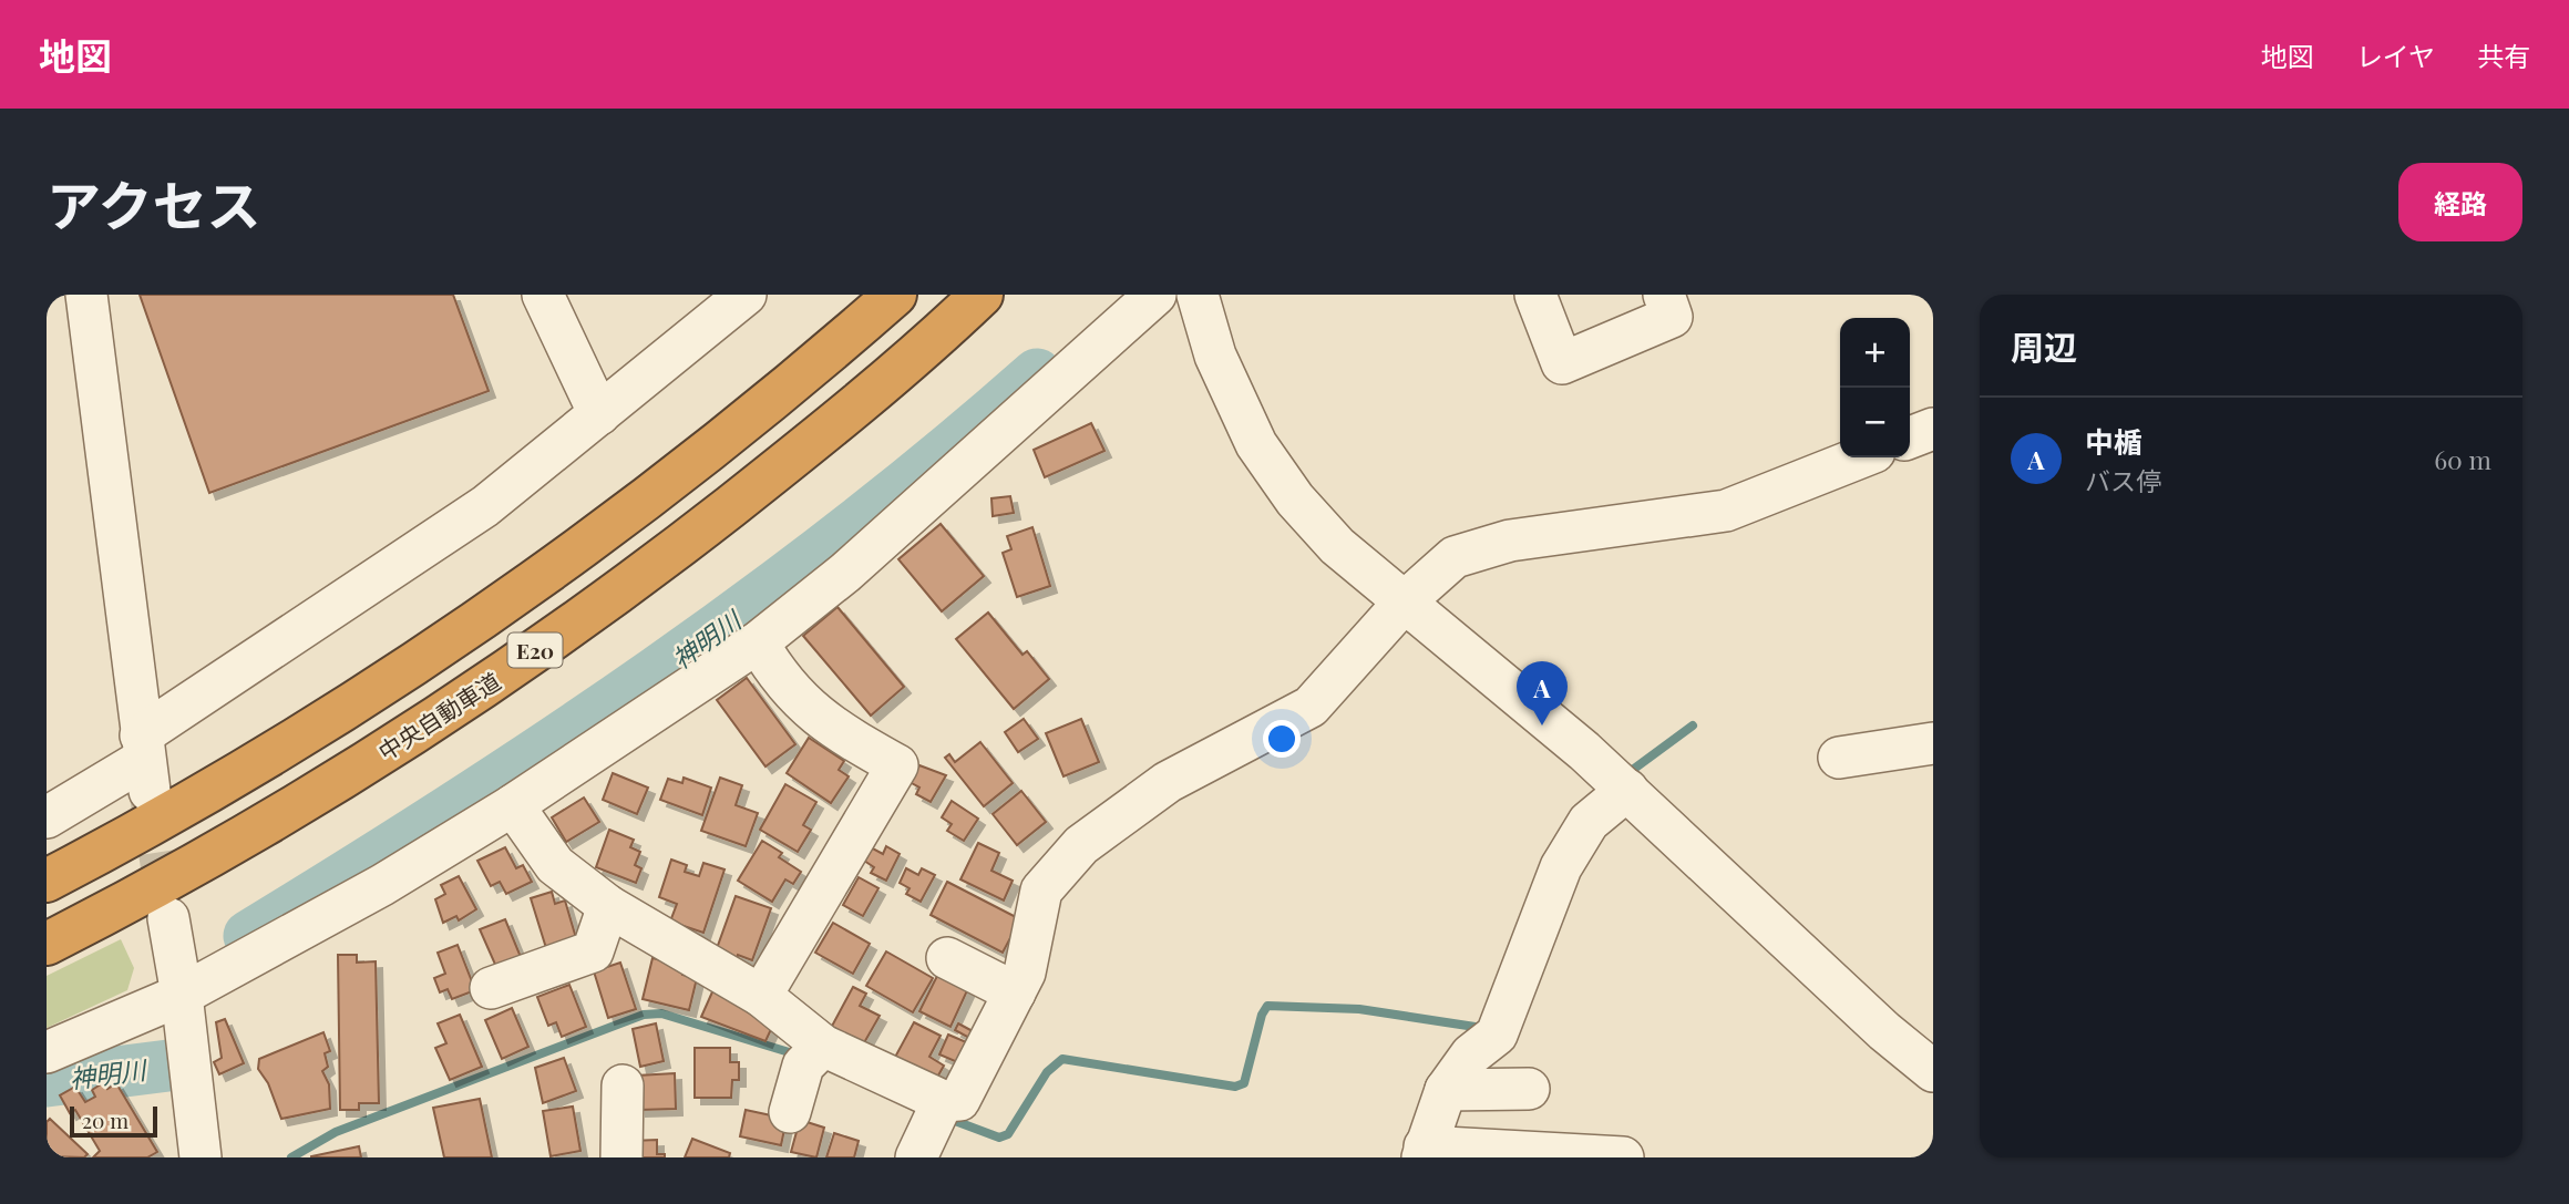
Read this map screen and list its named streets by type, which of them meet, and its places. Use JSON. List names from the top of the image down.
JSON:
{
  "streets": {
    "highway": ["E20", "中央自動車道"]
  },
  "water": ["神明川"],
  "scale_bar": "20 m",
  "page": {
    "header": "地図",
    "nav": ["地図", "レイヤ", "共有"],
    "title": "アクセス",
    "buttons": "経路",
    "heading": "周辺",
    "map_buttons": ["+", "−"],
    "list": [
      {
        "mark": "A",
        "name": "中楯",
        "note": "バス停",
        "value": "60 m"
      }
    ],
    "pins": "A",
    "scale": "20 m"
  }
}
